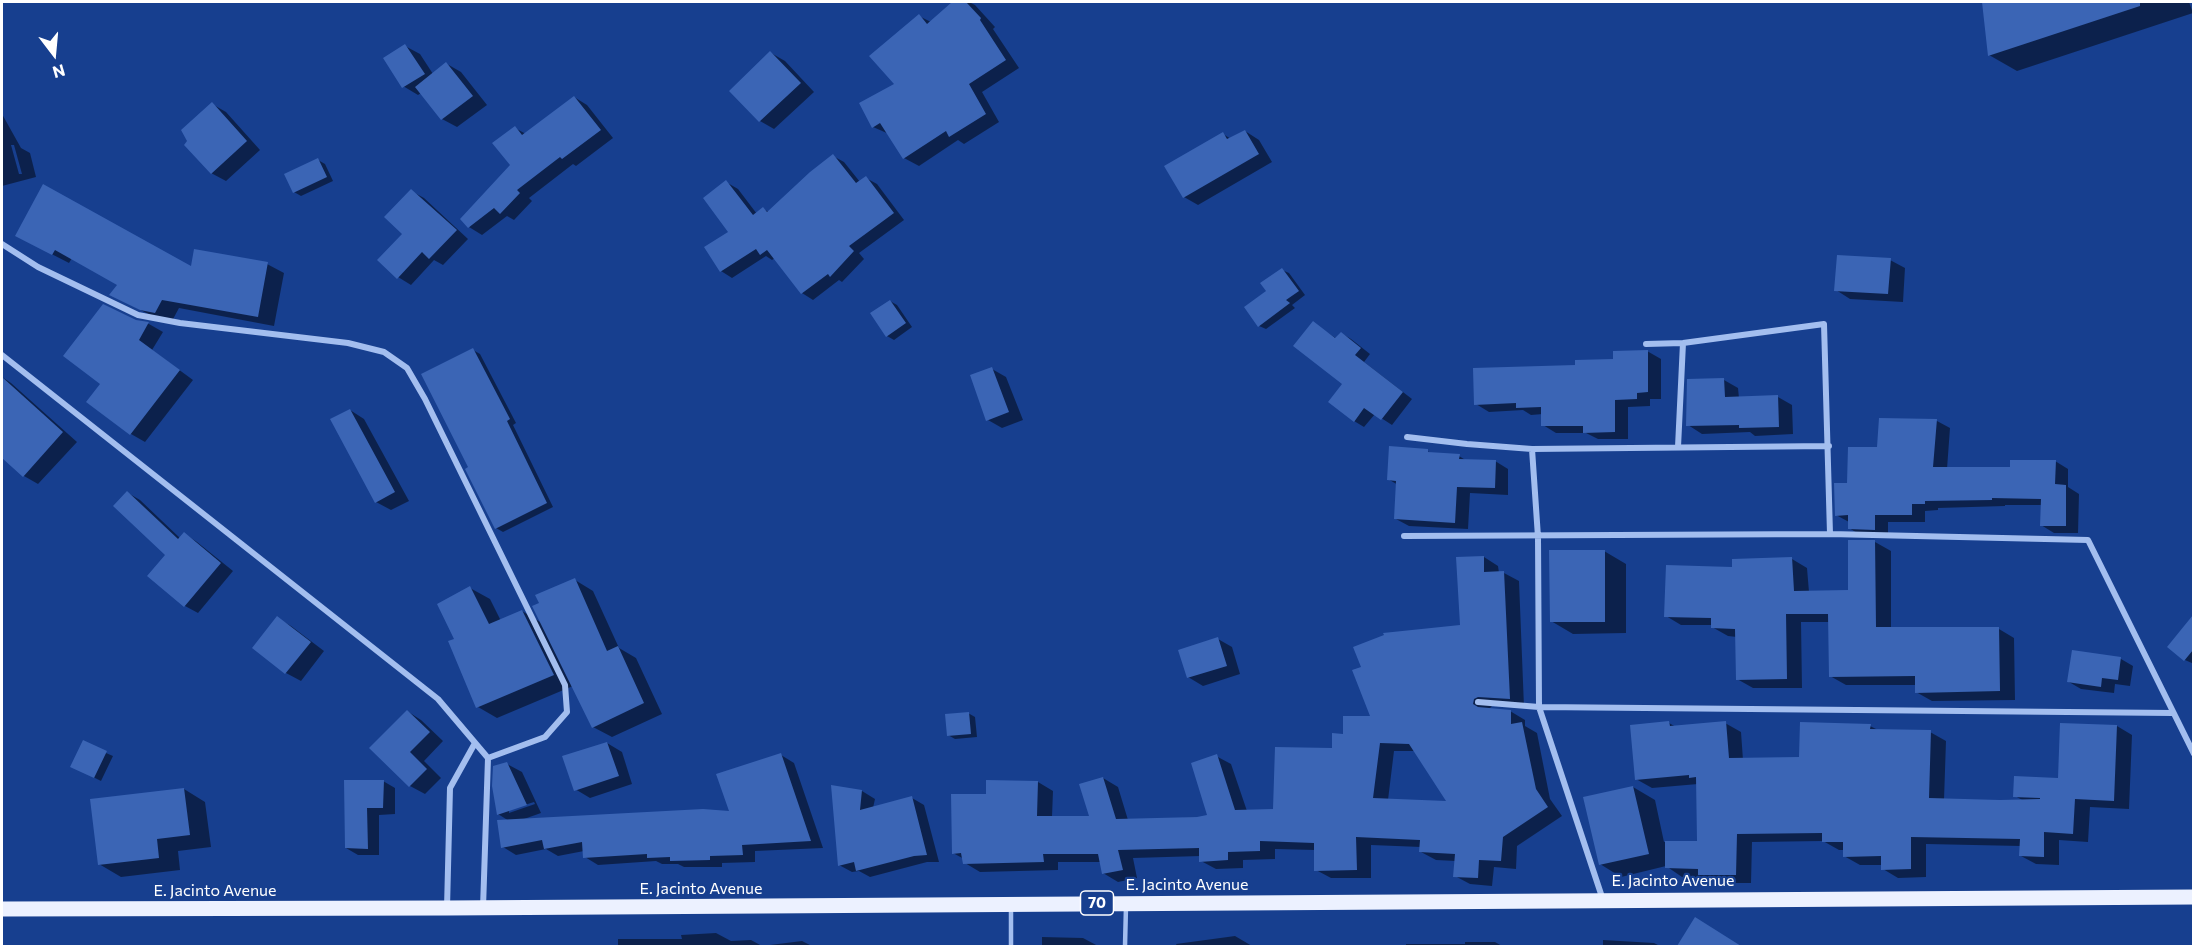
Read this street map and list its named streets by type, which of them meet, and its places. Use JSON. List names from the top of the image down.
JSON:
{
  "streets": {
    "main road": ["E. Jacinto Avenue", "70"]
  },
  "north": "bottom"
}
